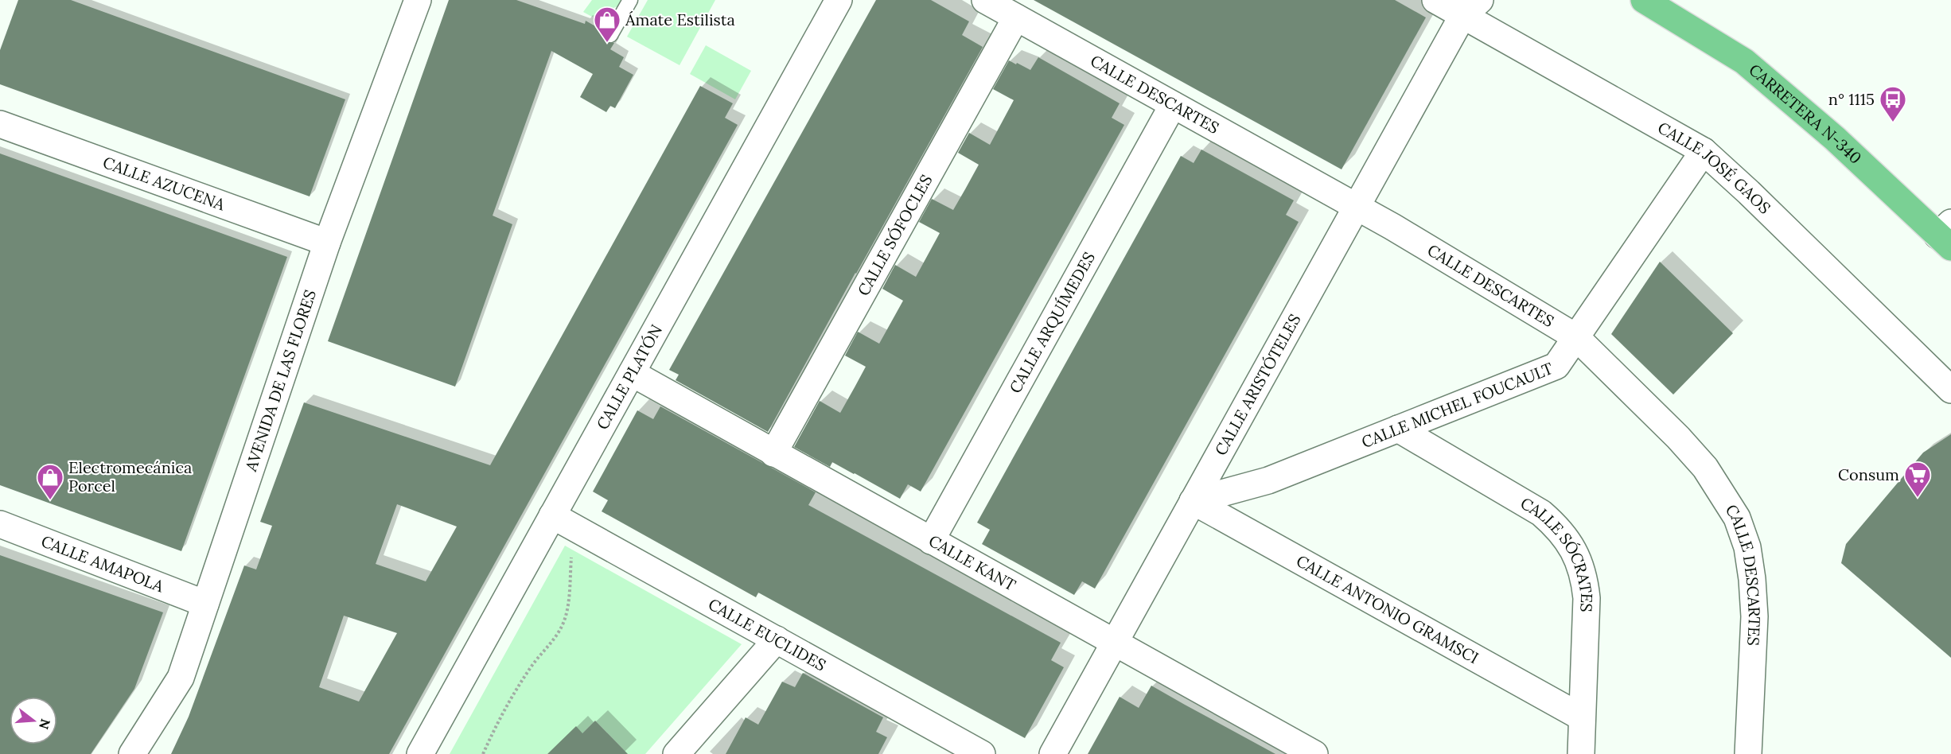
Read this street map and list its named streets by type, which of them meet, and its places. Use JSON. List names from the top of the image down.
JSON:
{
  "streets": {
    "highway": ["CARRETERA N-340"],
    "street": [
      "CALLE DESCARTES",
      "CALLE JOSÉ GAOS",
      "CALLE AZUCENA",
      "CALLE SÓFOCLES",
      "CALLE ARQUÍMEDES",
      "CALLE PLATÓN",
      "AVENIDA DE LAS FLORES",
      "CALLE ARISTÓTELES",
      "CALLE MICHEL FOUCAULT",
      "CALLE SÓCRATES",
      "CALLE AMAPOLA",
      "CALLE KANT",
      "CALLE ANTONIO GRAMSCI",
      "CALLE EUCLIDES"
    ]
  },
  "crossings": [
    ["CALLE DESCARTES", "CALLE SÓFOCLES"],
    ["CALLE DESCARTES", "CALLE ARQUÍMEDES"],
    ["CALLE DESCARTES", "CALLE ARISTÓTELES"],
    ["CALLE DESCARTES", "CALLE MICHEL FOUCAULT"],
    ["CALLE JOSÉ GAOS", "CALLE ARISTÓTELES"],
    ["CALLE JOSÉ GAOS", "CALLE MICHEL FOUCAULT"],
    ["CALLE AZUCENA", "AVENIDA DE LAS FLORES"],
    ["CALLE SÓFOCLES", "CALLE KANT"],
    ["CALLE ARQUÍMEDES", "CALLE KANT"],
    ["CALLE PLATÓN", "CALLE KANT"],
    ["CALLE PLATÓN", "CALLE EUCLIDES"],
    ["AVENIDA DE LAS FLORES", "CALLE AMAPOLA"],
    ["CALLE ARISTÓTELES", "CALLE MICHEL FOUCAULT"],
    ["CALLE ARISTÓTELES", "CALLE KANT"],
    ["CALLE ARISTÓTELES", "CALLE ANTONIO GRAMSCI"],
    ["CALLE MICHEL FOUCAULT", "CALLE SÓCRATES"],
    ["CALLE MICHEL FOUCAULT", "CALLE ANTONIO GRAMSCI"],
    ["CALLE SÓCRATES", "CALLE ANTONIO GRAMSCI"]
  ],
  "places": {
    "shop": ["Ámate Estilista", "Electromecánica Porcel"],
    "bus stop": ["n° 1115"],
    "supermarket": ["Consum"]
  },
  "north": "right"
}
